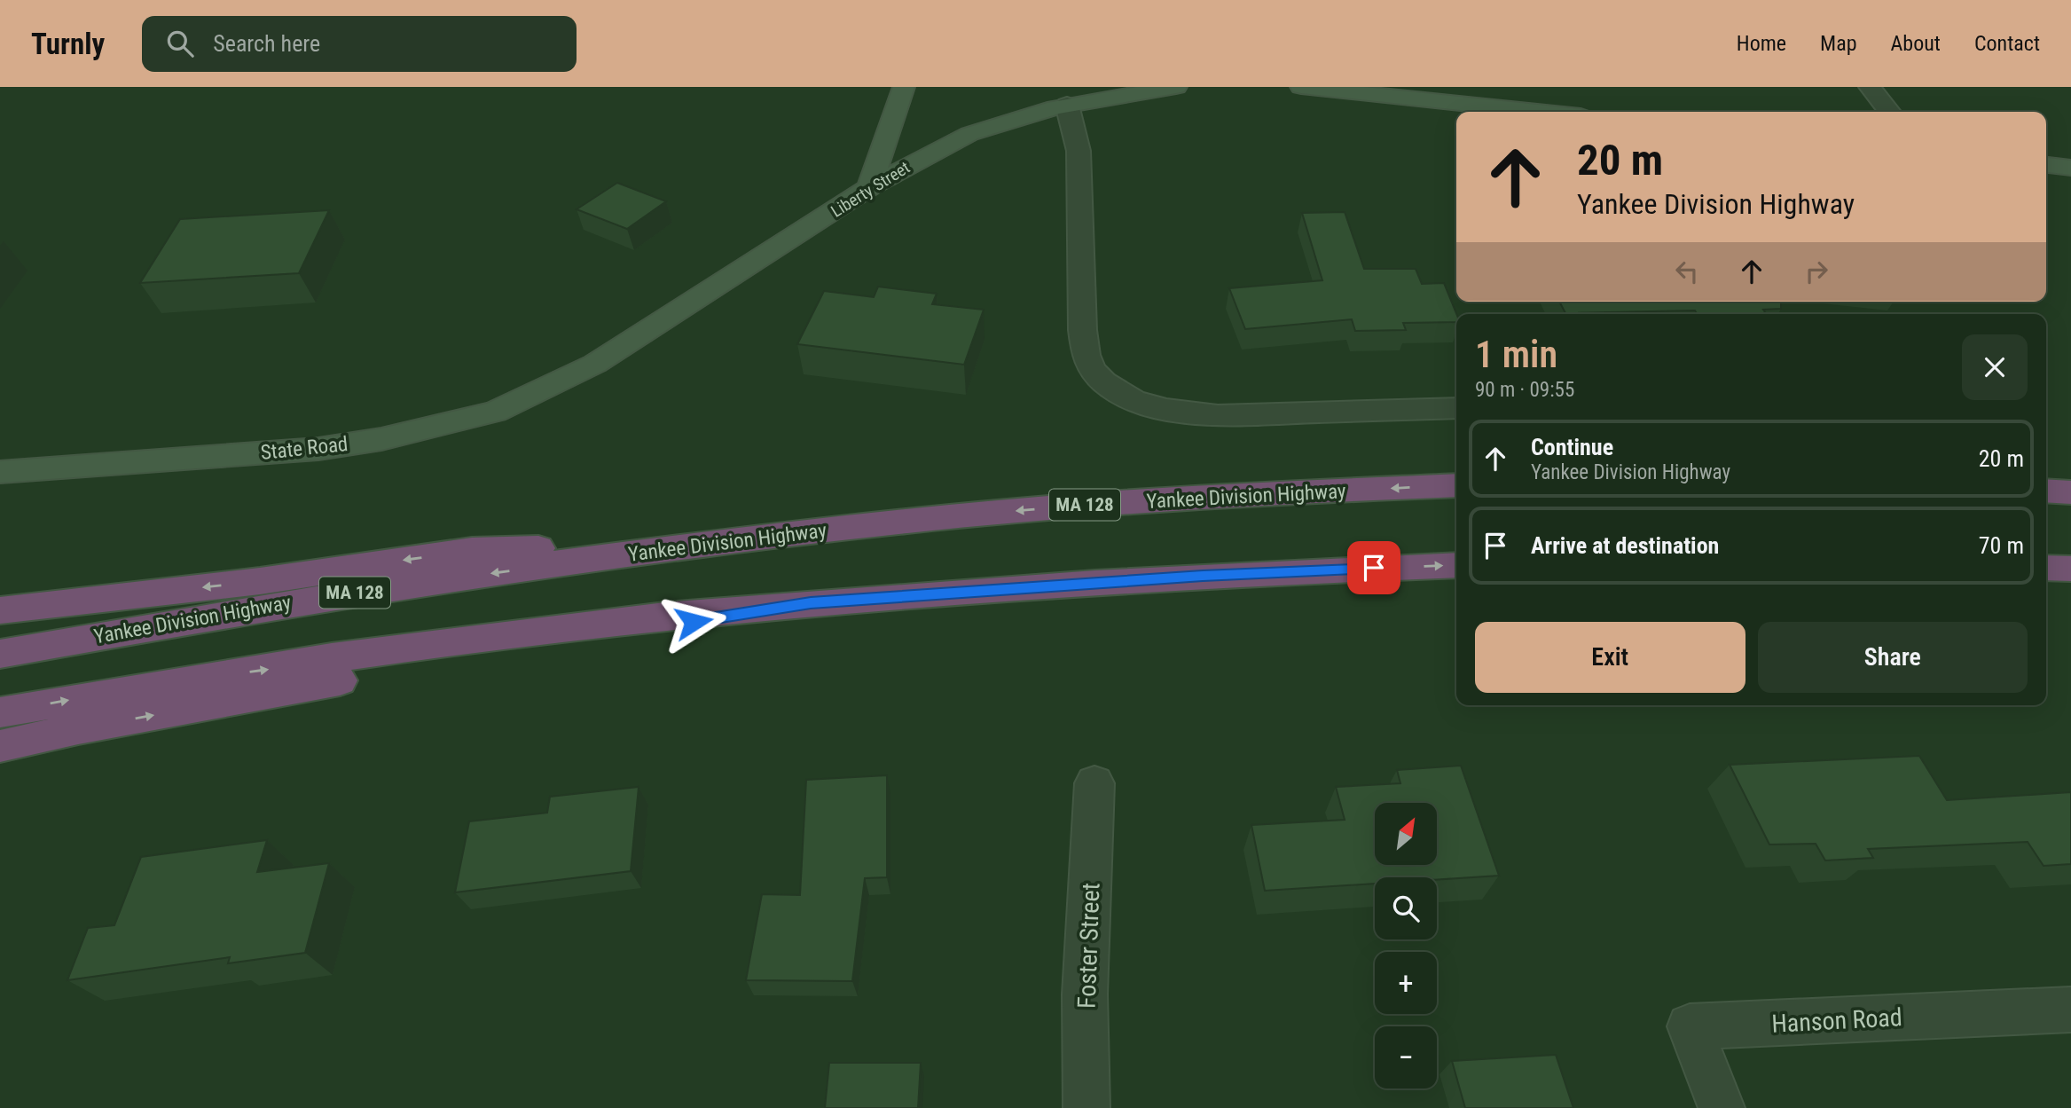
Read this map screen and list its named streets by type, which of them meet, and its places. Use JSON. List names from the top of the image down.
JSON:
{
  "streets": {
    "highway": ["Yankee Division Highway", "MA 128"],
    "main road": ["Liberty Street", "State Road"],
    "street": ["Foster Street", "Hanson Road"]
  },
  "crossings": [
    ["Liberty Street", "State Road"]
  ],
  "north": "top right",
  "page": {
    "header": "Turnly",
    "search": "Search here",
    "nav": [
      "Home",
      "Map",
      "About",
      "Contact"
    ],
    "turn": ["20 m", "Yankee Division Highway"],
    "heading": ["1 min", "90 m · 09:55"],
    "list": [
      {
        "name": "Continue",
        "note": "Yankee Division Highway",
        "value": "20 m"
      },
      {
        "name": "Arrive at destination",
        "value": "70 m"
      }
    ],
    "buttons": ["Exit", "Share"],
    "map_buttons": ["+", "−"]
  }
}
